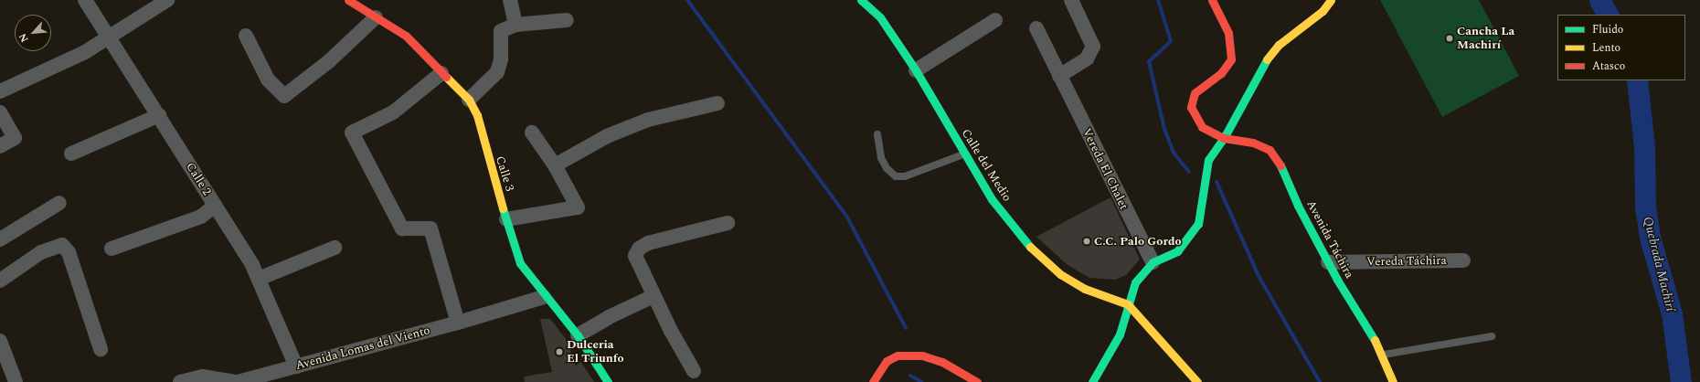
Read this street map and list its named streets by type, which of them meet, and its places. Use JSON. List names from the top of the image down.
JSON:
{
  "streets": {
    "street": [
      "Calle del Medio",
      "Vereda El Chalet",
      "Calle 3",
      "Calle 2",
      "Avenida Táchira",
      "Vereda Táchira",
      "Avenida Lomas del Viento"
    ]
  },
  "crossings": [
    ["Calle 3", "Avenida Lomas del Viento"],
    ["Calle 2", "Avenida Lomas del Viento"],
    ["Avenida Táchira", "Vereda Táchira"]
  ],
  "water": ["Quebrada Machirí"],
  "places": ["Cancha La Machirí", "C.C. Palo Gordo", "Dulceria El Triunfo"],
  "legend": ["Fluido", "Lento", "Atasco"],
  "north": "bottom left"
}
